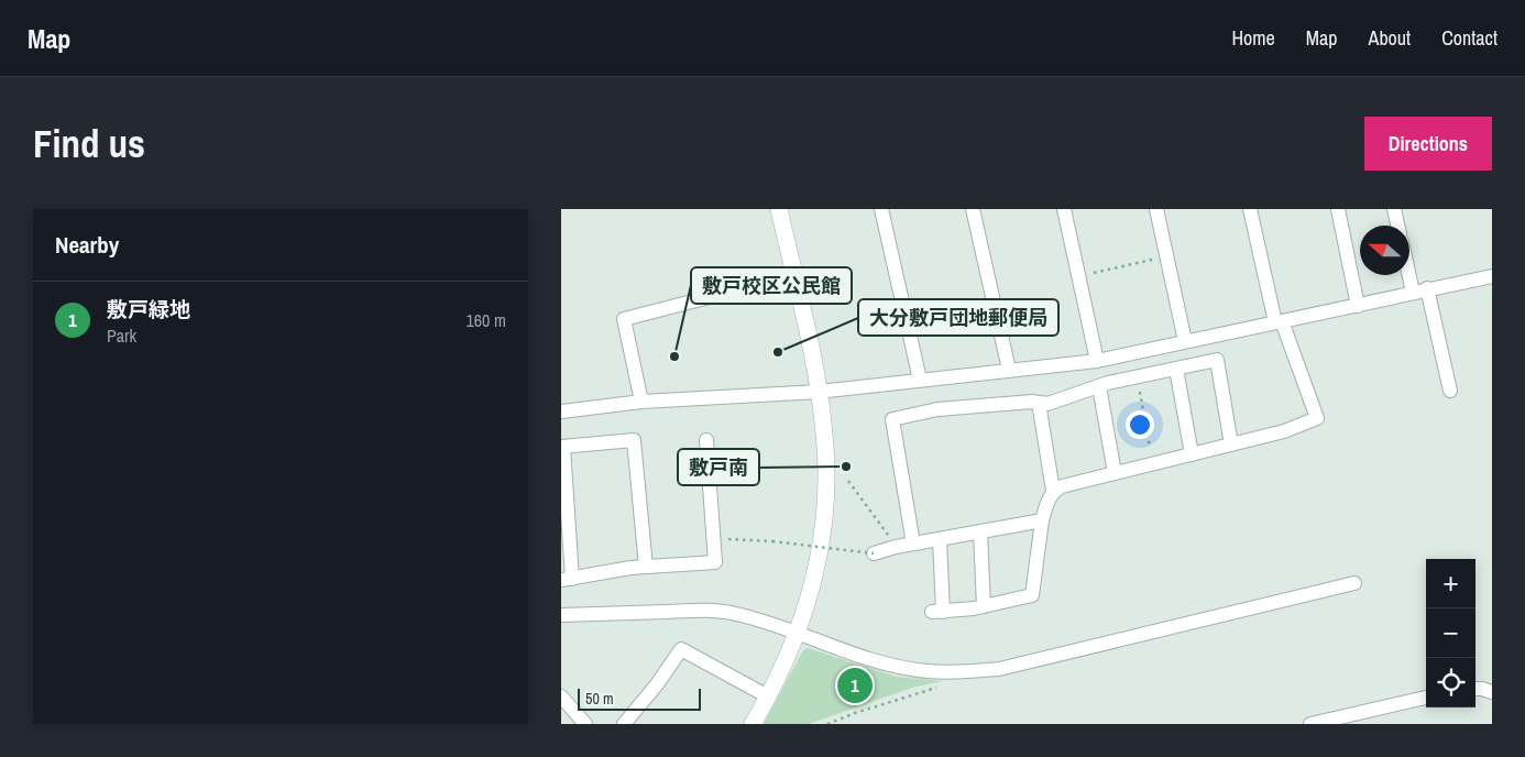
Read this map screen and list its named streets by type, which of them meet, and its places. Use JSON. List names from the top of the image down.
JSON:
{
  "places": ["大分敷戸団地郵便局", "敷戸校区公民館", "敷戸南"],
  "scale_bar": "50 m",
  "north": "left",
  "page": {
    "header": "Map",
    "nav": [
      "Home",
      "Map",
      "About",
      "Contact"
    ],
    "buttons": "Directions",
    "title": "Find us",
    "heading": "Nearby",
    "list": [
      {
        "mark": "1",
        "name": "敷戸緑地",
        "note": "Park",
        "value": "160 m"
      }
    ],
    "map_buttons": ["+", "−"],
    "pins": "1",
    "scale": "50 m"
  }
}
